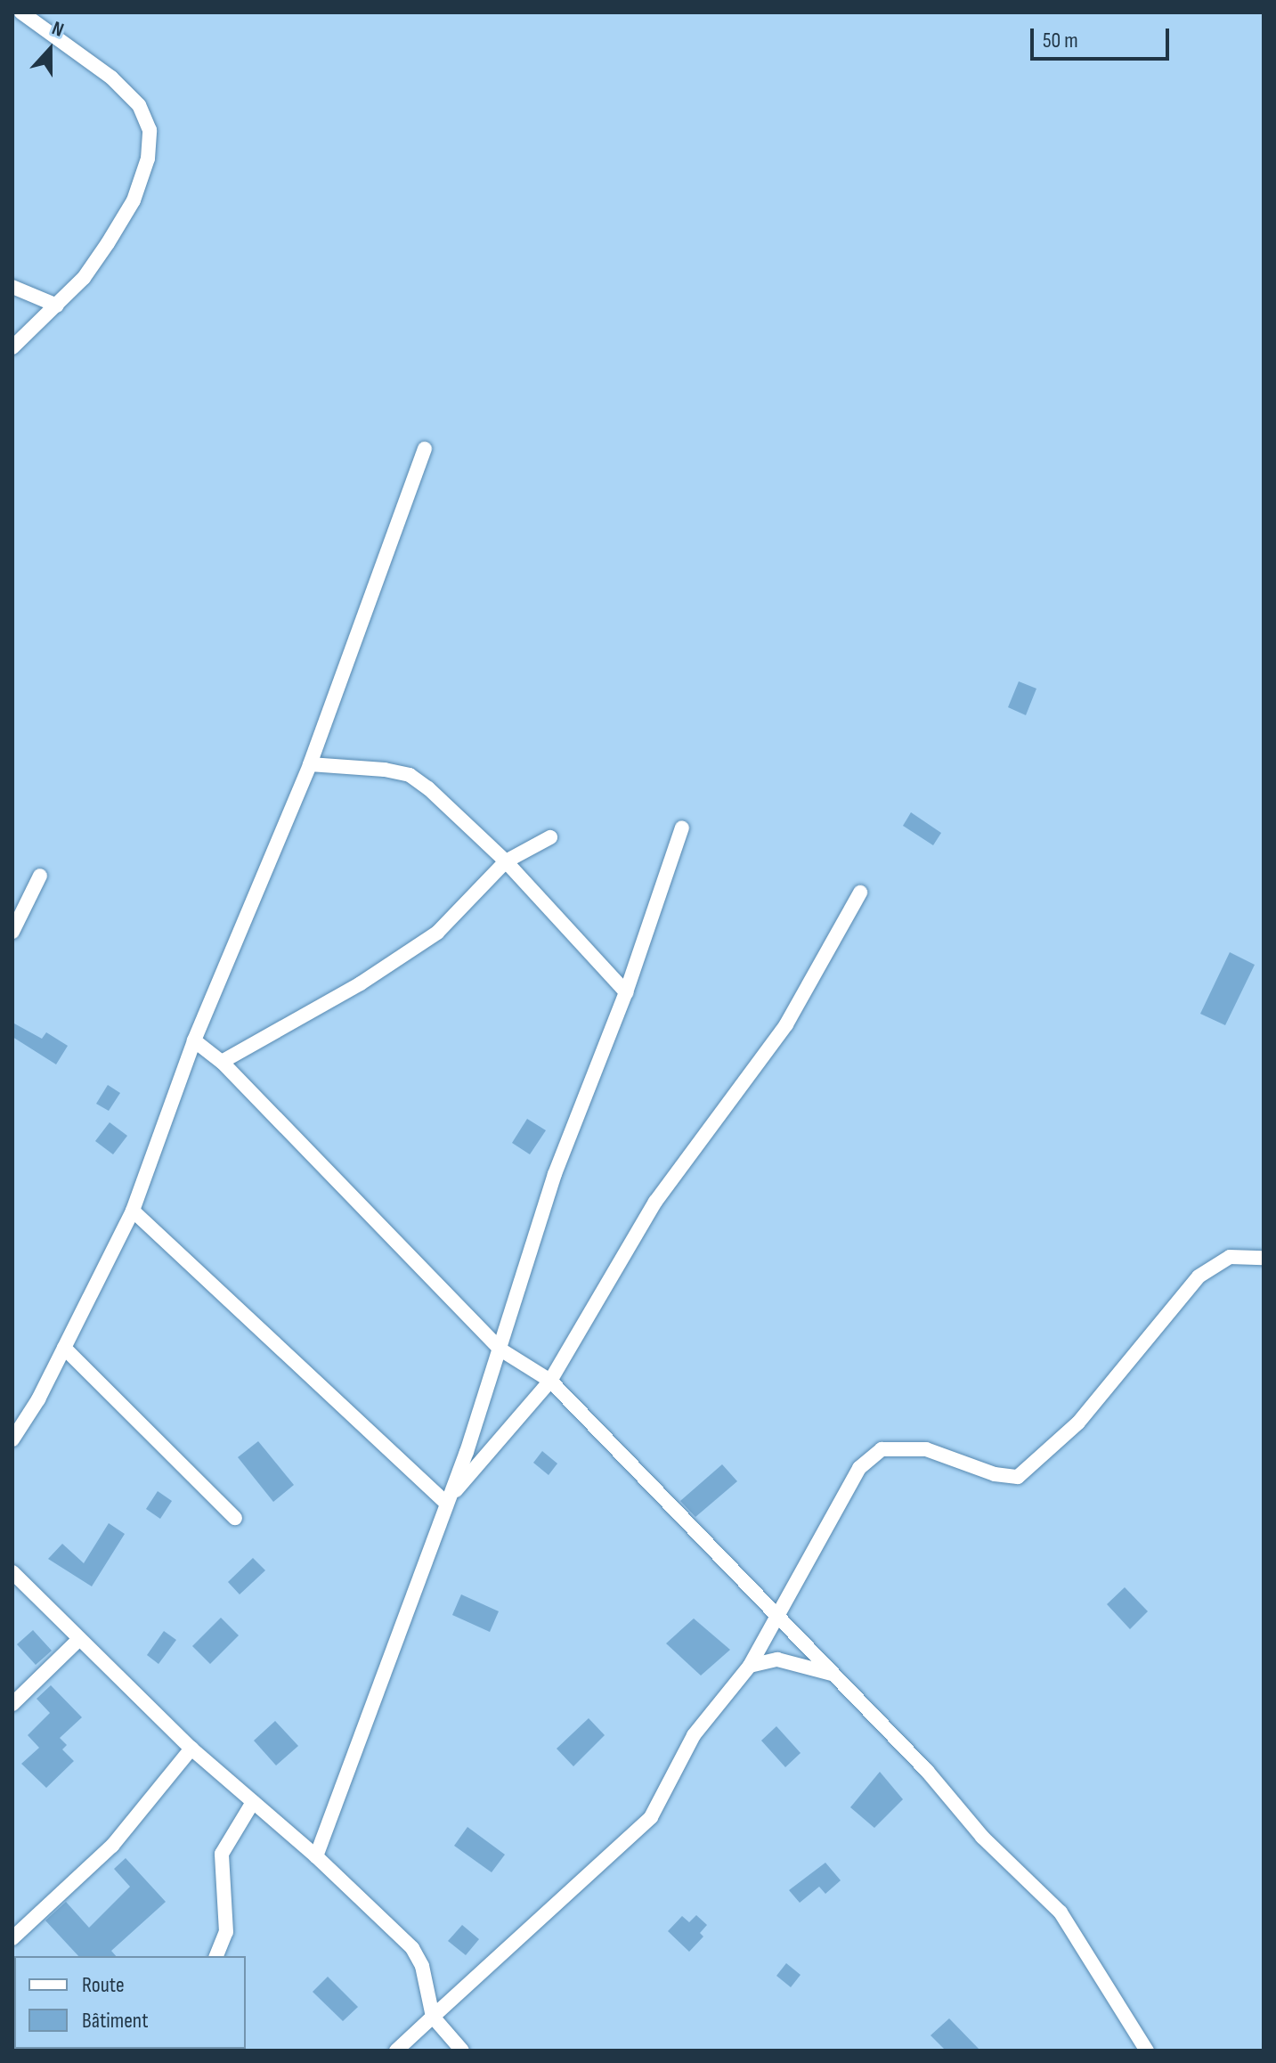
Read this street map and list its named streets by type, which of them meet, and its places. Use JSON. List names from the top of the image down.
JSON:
{
  "legend": ["Route", "Bâtiment"],
  "scale_bar": "50 m",
  "north": "top"
}
